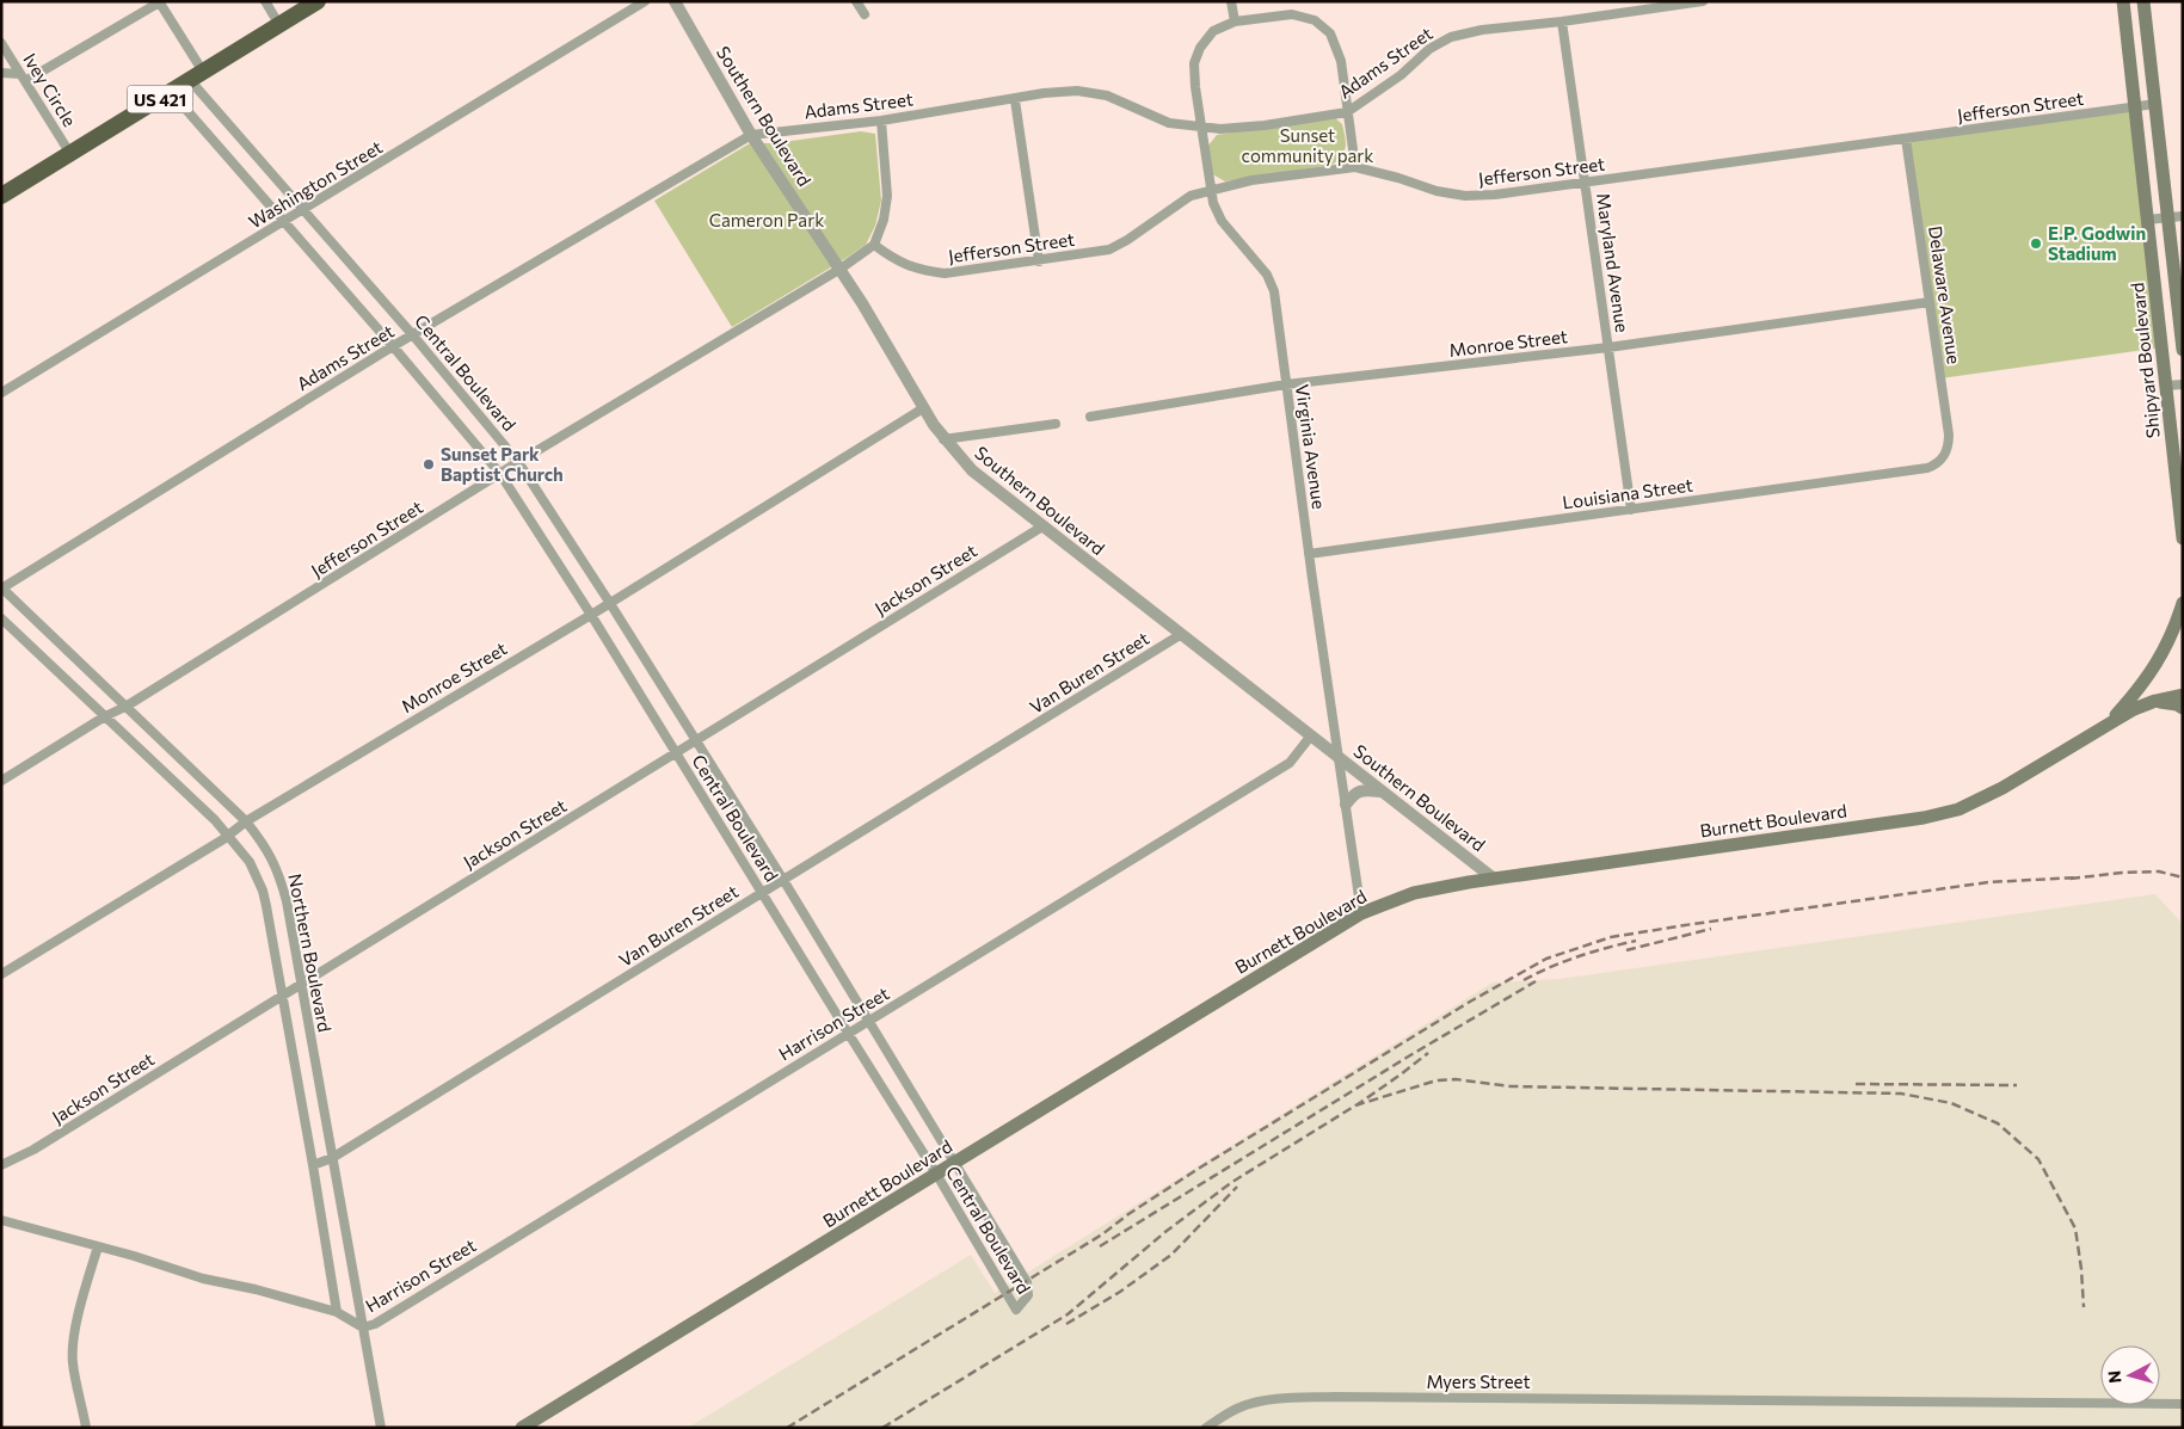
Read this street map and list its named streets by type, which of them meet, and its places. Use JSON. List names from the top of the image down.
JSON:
{
  "streets": {
    "highway": ["US 421"],
    "main road": ["Shipyard Boulevard", "Burnett Boulevard"],
    "street": [
      "Adams Street",
      "Ivey Circle",
      "Jefferson Street",
      "Southern Boulevard",
      "Washington Street",
      "Maryland Avenue",
      "Delaware Avenue",
      "Monroe Street",
      "Central Boulevard",
      "Virginia Avenue",
      "Louisiana Street",
      "Jackson Street",
      "Van Buren Street",
      "Northern Boulevard",
      "Harrison Street",
      "Myers Street"
    ]
  },
  "crossings": [
    ["Adams Street", "Southern Boulevard"],
    ["Adams Street", "Maryland Avenue"],
    ["Adams Street", "Central Boulevard"],
    ["Adams Street", "Virginia Avenue"],
    ["Adams Street", "Northern Boulevard"],
    ["Ivey Circle", "US 421"],
    ["US 421", "Central Boulevard"],
    ["Jefferson Street", "Southern Boulevard"],
    ["Jefferson Street", "Maryland Avenue"],
    ["Jefferson Street", "Delaware Avenue"],
    ["Jefferson Street", "Shipyard Boulevard"],
    ["Jefferson Street", "Central Boulevard"],
    ["Jefferson Street", "Virginia Avenue"],
    ["Jefferson Street", "Northern Boulevard"],
    ["Southern Boulevard", "Monroe Street"],
    ["Southern Boulevard", "Virginia Avenue"],
    ["Southern Boulevard", "Jackson Street"],
    ["Southern Boulevard", "Van Buren Street"],
    ["Southern Boulevard", "Burnett Boulevard"],
    ["Southern Boulevard", "Harrison Street"],
    ["Washington Street", "Central Boulevard"],
    ["Maryland Avenue", "Monroe Street"],
    ["Maryland Avenue", "Louisiana Street"],
    ["Delaware Avenue", "Monroe Street"],
    ["Delaware Avenue", "Louisiana Street"],
    ["Monroe Street", "Central Boulevard"],
    ["Monroe Street", "Virginia Avenue"],
    ["Monroe Street", "Northern Boulevard"],
    ["Central Boulevard", "Jackson Street"],
    ["Central Boulevard", "Van Buren Street"],
    ["Central Boulevard", "Burnett Boulevard"],
    ["Central Boulevard", "Harrison Street"],
    ["Virginia Avenue", "Louisiana Street"],
    ["Virginia Avenue", "Burnett Boulevard"],
    ["Jackson Street", "Northern Boulevard"],
    ["Van Buren Street", "Northern Boulevard"],
    ["Northern Boulevard", "Harrison Street"]
  ],
  "parks": ["Sunset community park", "Cameron Park"],
  "places": ["E.P. Godwin Stadium", "Sunset Park Baptist Church"],
  "north": "left"
}
